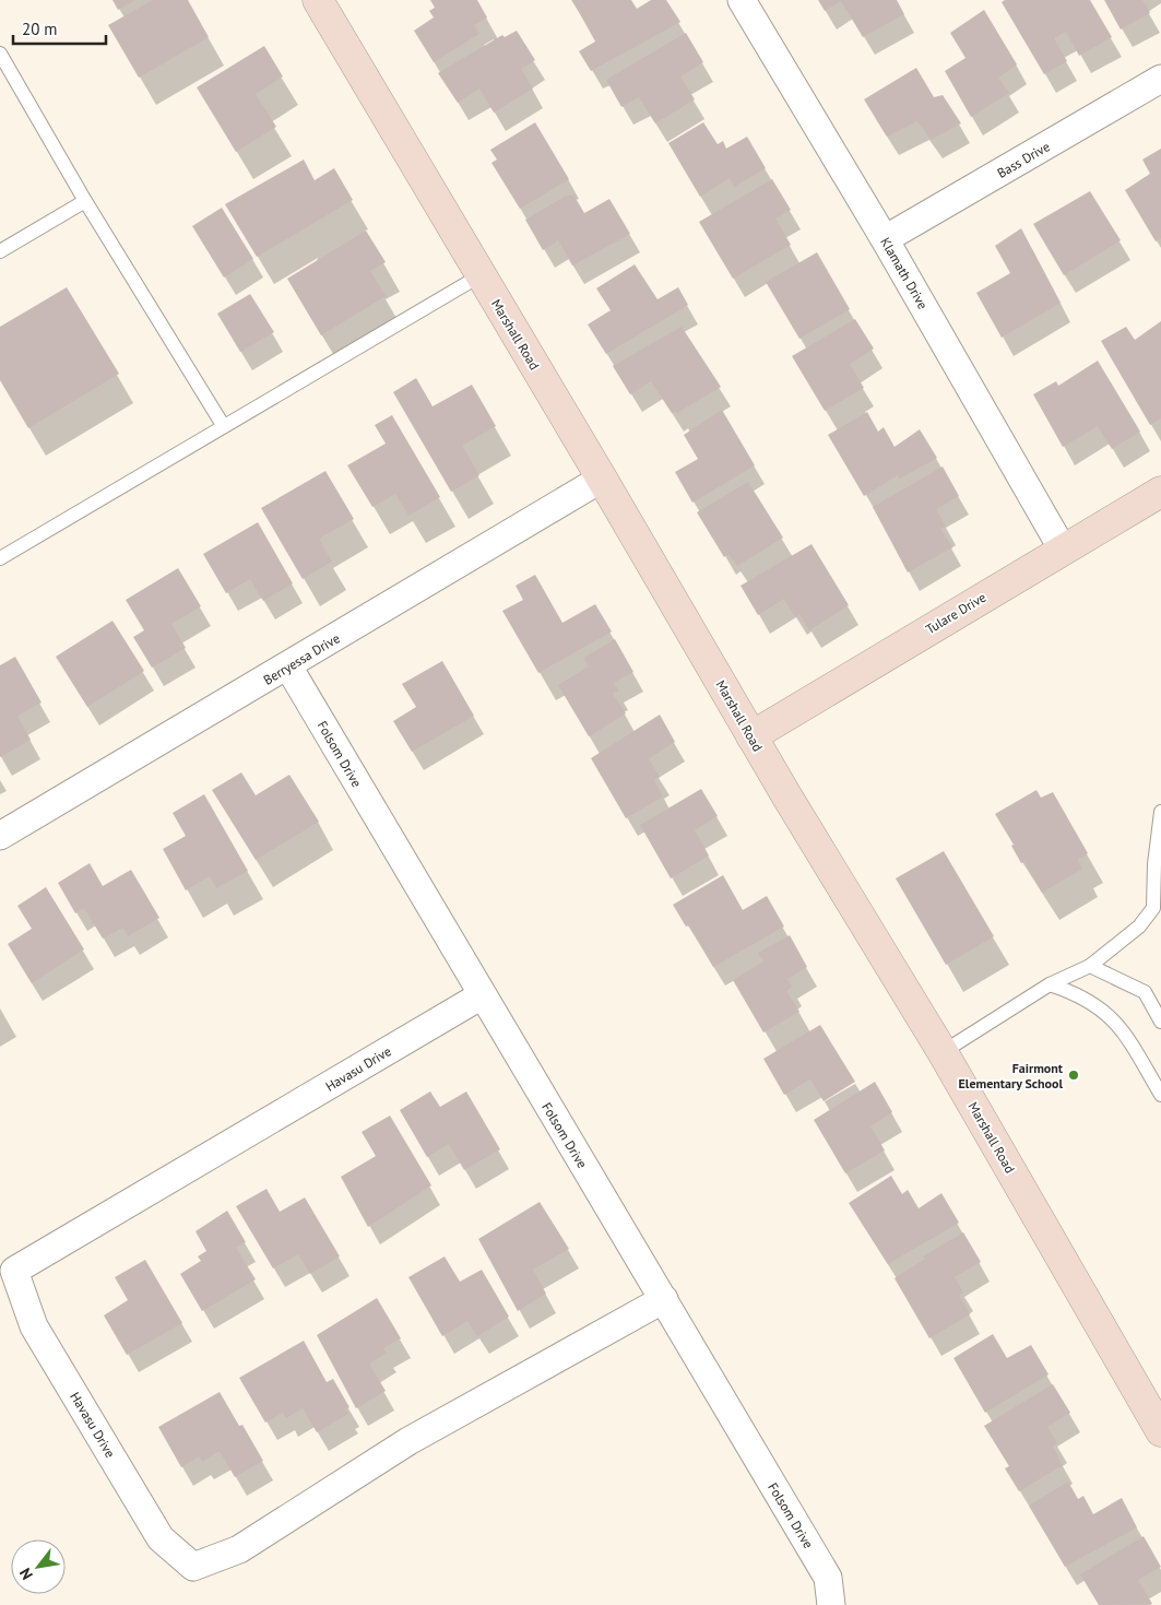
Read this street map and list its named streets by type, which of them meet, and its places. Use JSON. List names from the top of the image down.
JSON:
{
  "streets": {
    "street": [
      "Bass Drive",
      "Klamath Drive",
      "Marshall Road",
      "Tulare Drive",
      "Berryessa Drive",
      "Folsom Drive",
      "Havasu Drive"
    ]
  },
  "crossings": [
    ["Bass Drive", "Klamath Drive"],
    ["Klamath Drive", "Tulare Drive"],
    ["Marshall Road", "Tulare Drive"],
    ["Marshall Road", "Berryessa Drive"],
    ["Berryessa Drive", "Folsom Drive"],
    ["Folsom Drive", "Havasu Drive"]
  ],
  "places": ["Fairmont Elementary School"],
  "scale_bar": "20 m",
  "north": "bottom left"
}
